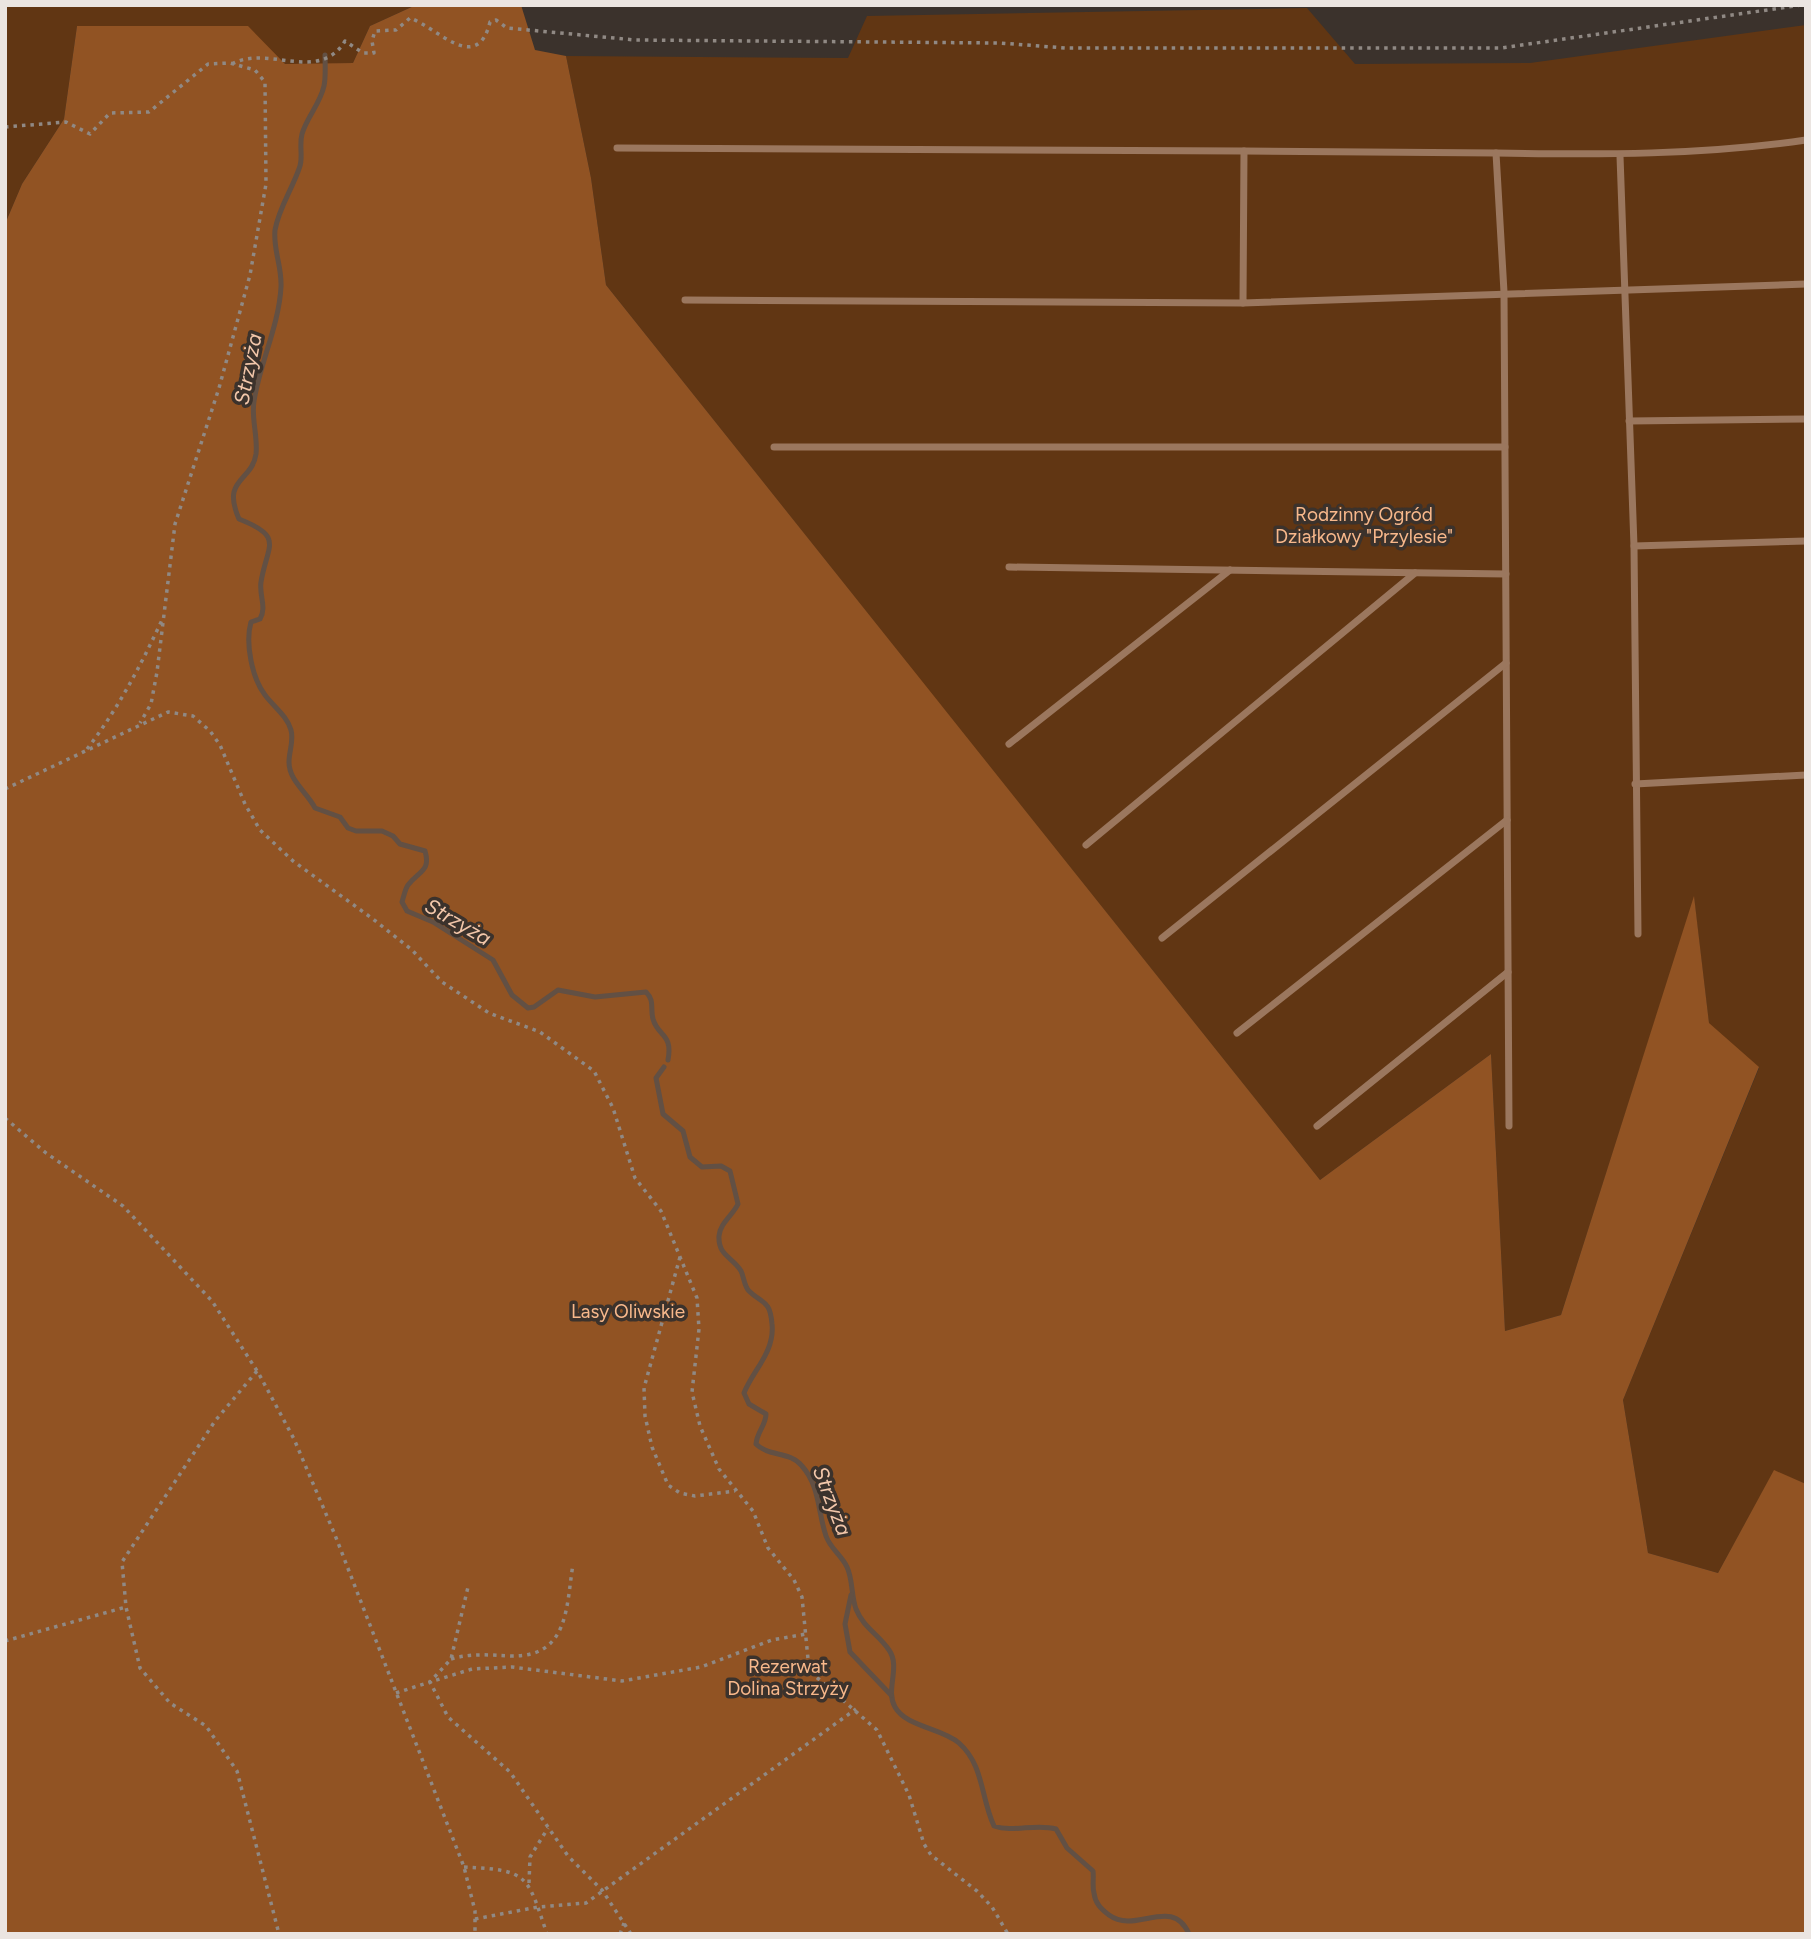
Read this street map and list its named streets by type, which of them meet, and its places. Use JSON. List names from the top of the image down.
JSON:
{
  "water": ["Strzyża"],
  "parks": ["Rodzinny Ogród Działkowy \"Przylesie\"", "Lasy Oliwskie", "Rezerwat Dolina Strzyży"]
}
